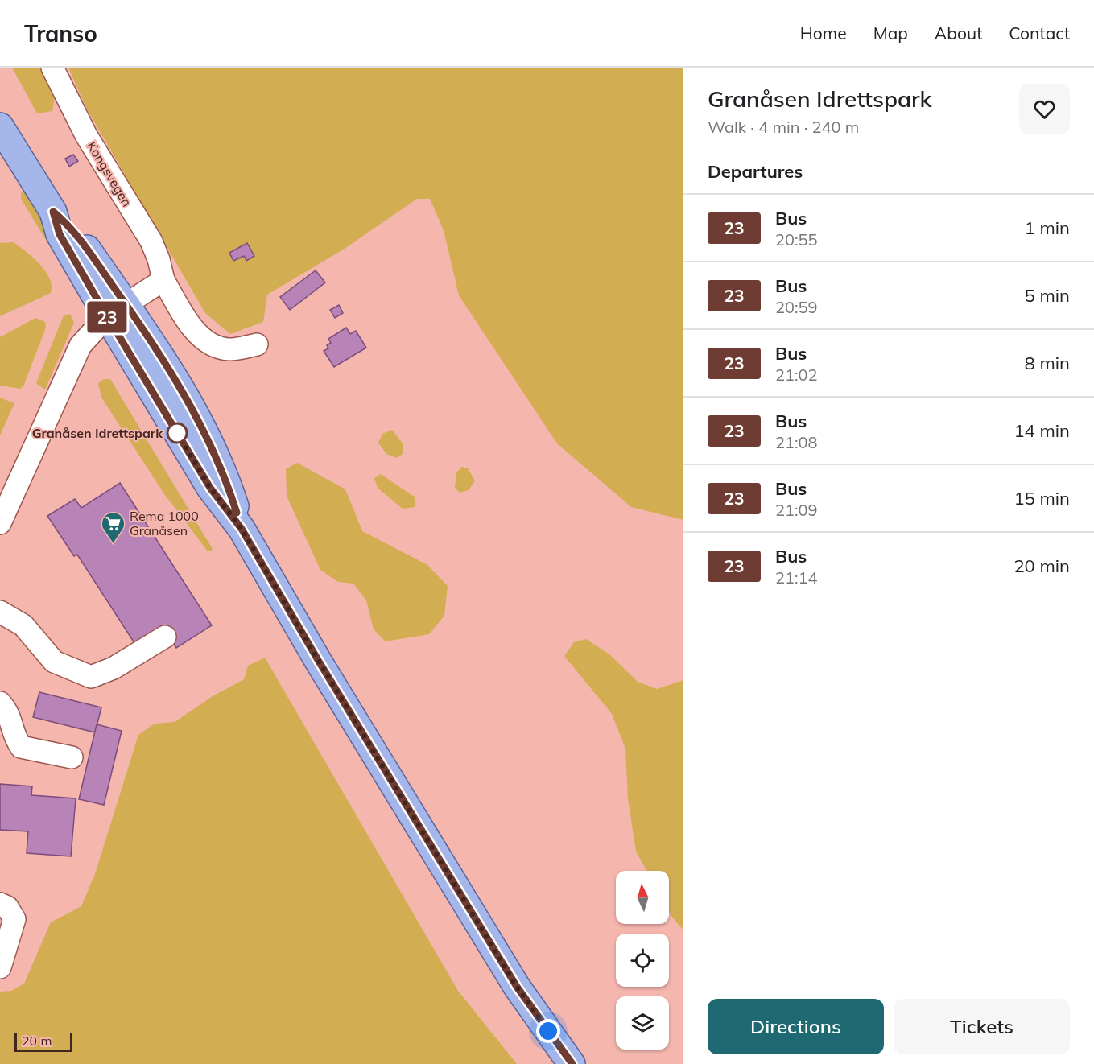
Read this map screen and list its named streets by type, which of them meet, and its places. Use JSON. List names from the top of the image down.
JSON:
{
  "streets": {
    "street": ["Kongsvegen"]
  },
  "places": {
    "other": ["Granåsen Idrettspark"],
    "supermarket": ["Rema 1000 Granåsen"]
  },
  "lines": ["bus line 23"],
  "scale_bar": "20 m",
  "north": "top",
  "page": {
    "header": "Transo",
    "nav": [
      "Home",
      "Map",
      "About",
      "Contact"
    ],
    "on_map": "23",
    "heading": [
      ["Granåsen Idrettspark", "Walk · 4 min · 240 m"],
      "Departures"
    ],
    "list": [
      {
        "mark": "23",
        "name": "Bus",
        "note": "20:55",
        "value": "1 min"
      },
      {
        "mark": "23",
        "name": "Bus",
        "note": "20:59",
        "value": "5 min"
      },
      {
        "mark": "23",
        "name": "Bus",
        "note": "21:02",
        "value": "8 min"
      },
      {
        "mark": "23",
        "name": "Bus",
        "note": "21:08",
        "value": "14 min"
      },
      {
        "mark": "23",
        "name": "Bus",
        "note": "21:09",
        "value": "15 min"
      },
      {
        "mark": "23",
        "name": "Bus",
        "note": "21:14",
        "value": "20 min"
      }
    ],
    "buttons": ["Directions", "Tickets"],
    "scale": "20 m"
  }
}
